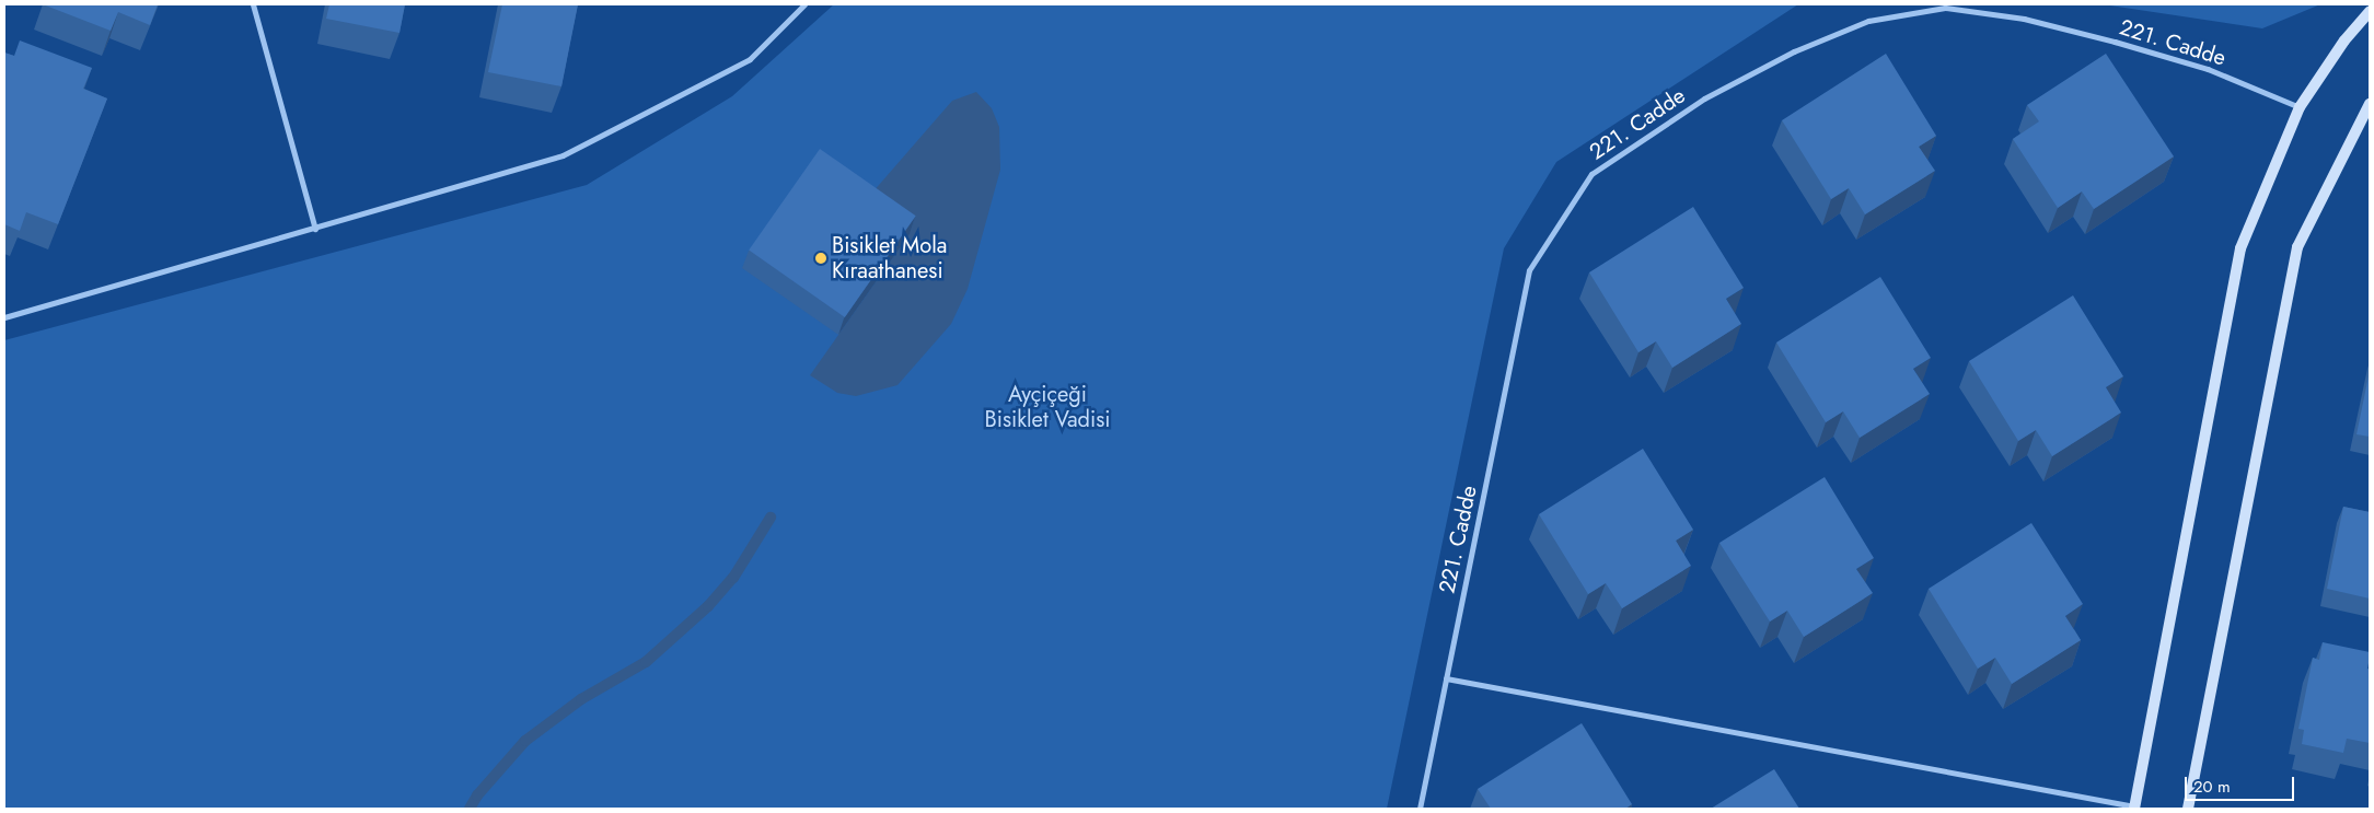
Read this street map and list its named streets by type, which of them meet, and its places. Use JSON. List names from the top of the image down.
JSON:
{
  "streets": {
    "street": ["221. Cadde"]
  },
  "parks": ["Ayçiçeği Bisiklet Vadisi"],
  "places": ["Bisiklet Mola Kıraathanesi"],
  "scale_bar": "20 m"
}
